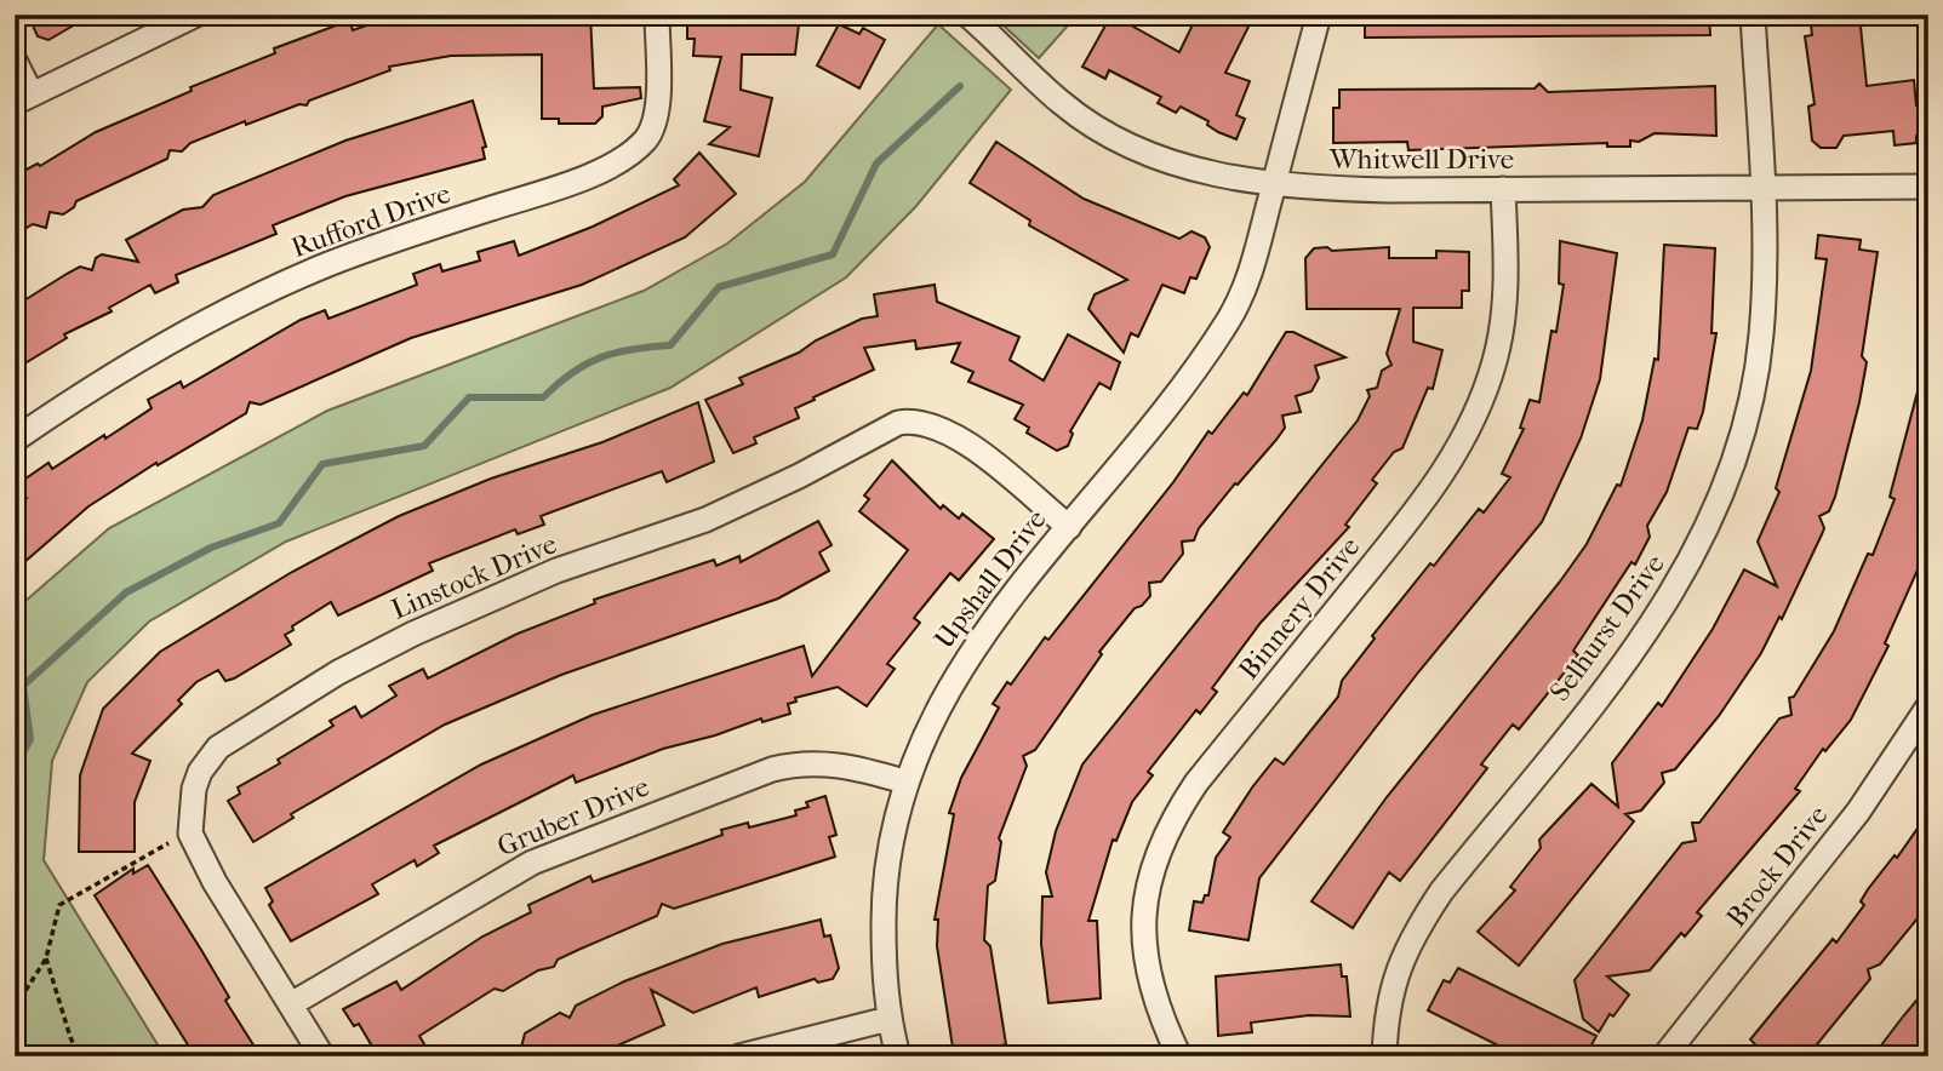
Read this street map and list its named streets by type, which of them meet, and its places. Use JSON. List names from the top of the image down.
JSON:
{
  "streets": {
    "street": [
      "Whitwell Drive",
      "Rufford Drive",
      "Linstock Drive",
      "Upshall Drive",
      "Binnery Drive",
      "Selhurst Drive",
      "Gruber Drive",
      "Brock Drive"
    ]
  },
  "crossings": [
    ["Whitwell Drive", "Upshall Drive"],
    ["Whitwell Drive", "Binnery Drive"],
    ["Whitwell Drive", "Selhurst Drive"],
    ["Linstock Drive", "Upshall Drive"],
    ["Linstock Drive", "Gruber Drive"],
    ["Upshall Drive", "Gruber Drive"]
  ]
}
